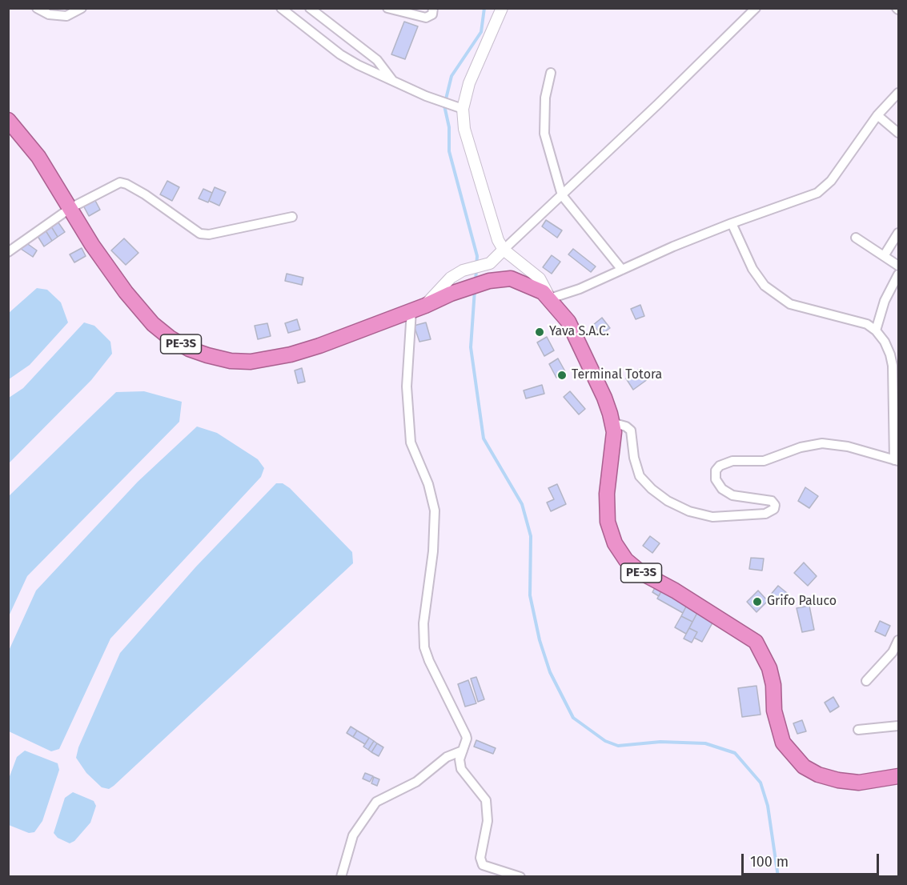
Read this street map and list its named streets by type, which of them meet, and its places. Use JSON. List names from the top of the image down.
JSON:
{
  "streets": {
    "highway": ["PE-3S"]
  },
  "places": ["Yava S.A.C.", "Terminal Totora", "Grifo Paluco"],
  "scale_bar": "100 m"
}
